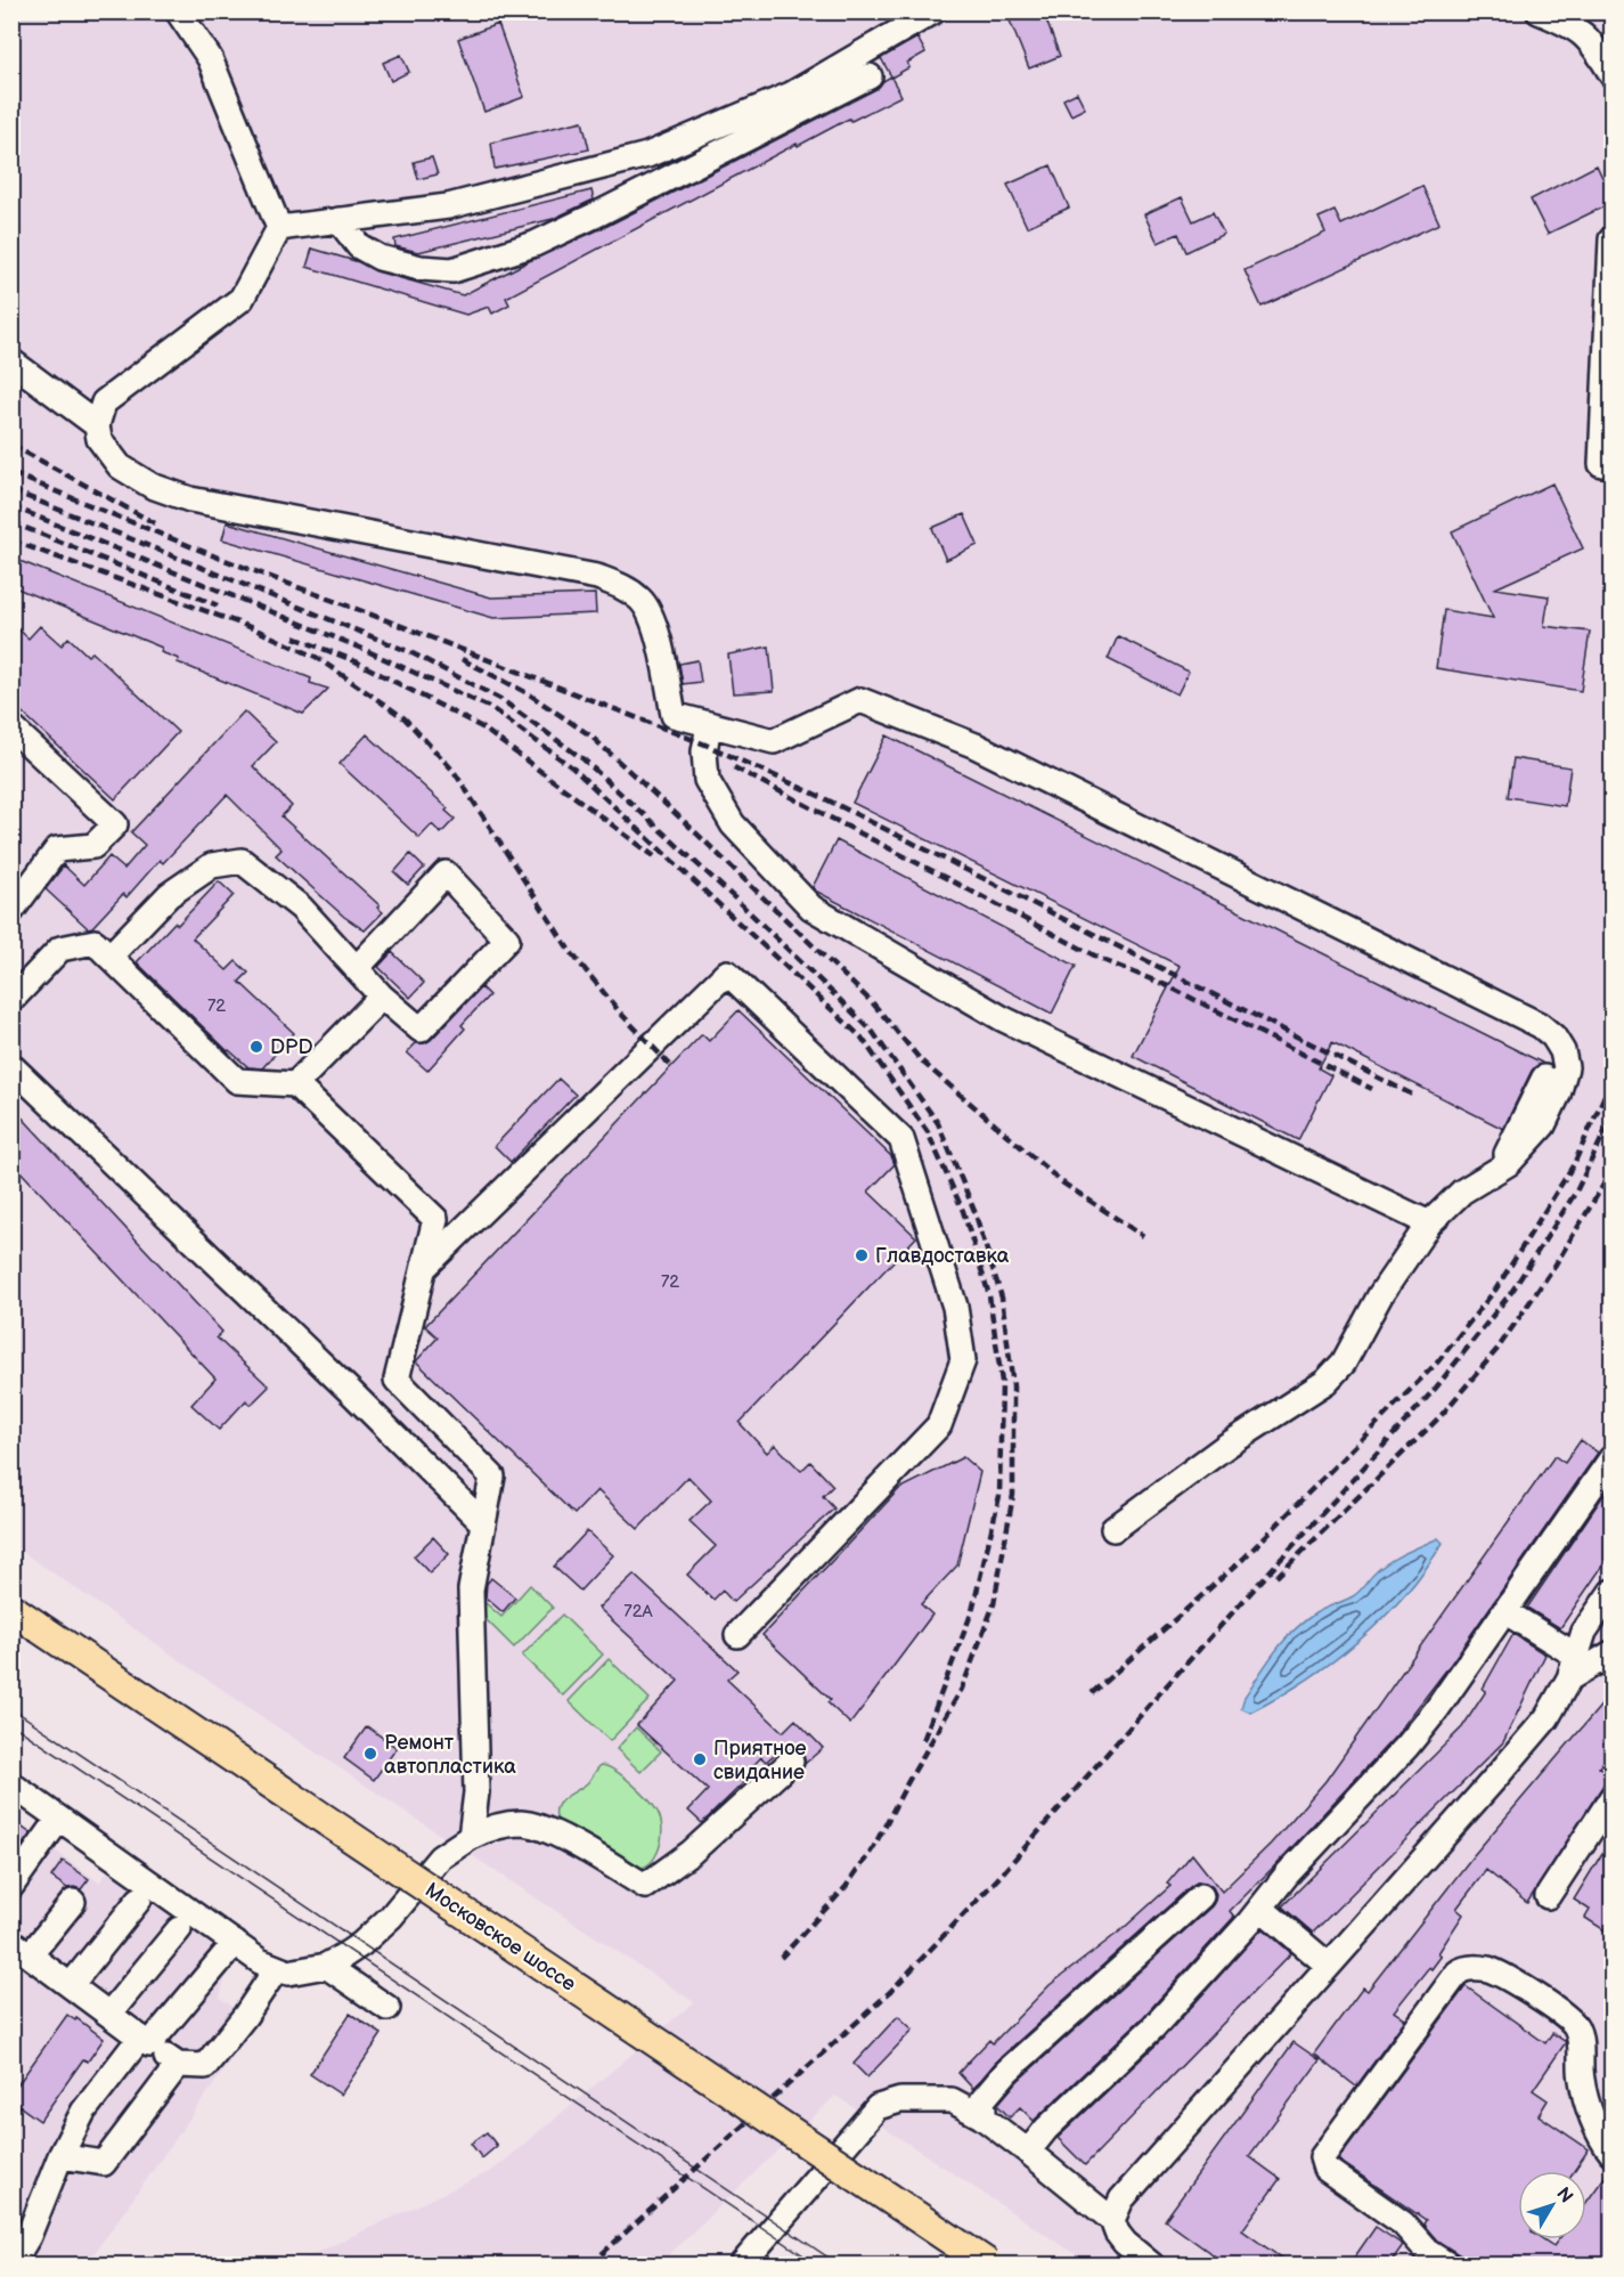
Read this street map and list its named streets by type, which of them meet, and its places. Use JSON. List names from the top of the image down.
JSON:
{
  "streets": {
    "main road": ["Московское шоссе"]
  },
  "places": [
    "DPD",
    "Главдоставка",
    "Ремонт автопластика",
    "Приятное свидание"
  ],
  "house_numbers": ["72", "72", "72А"],
  "north": "top right"
}
